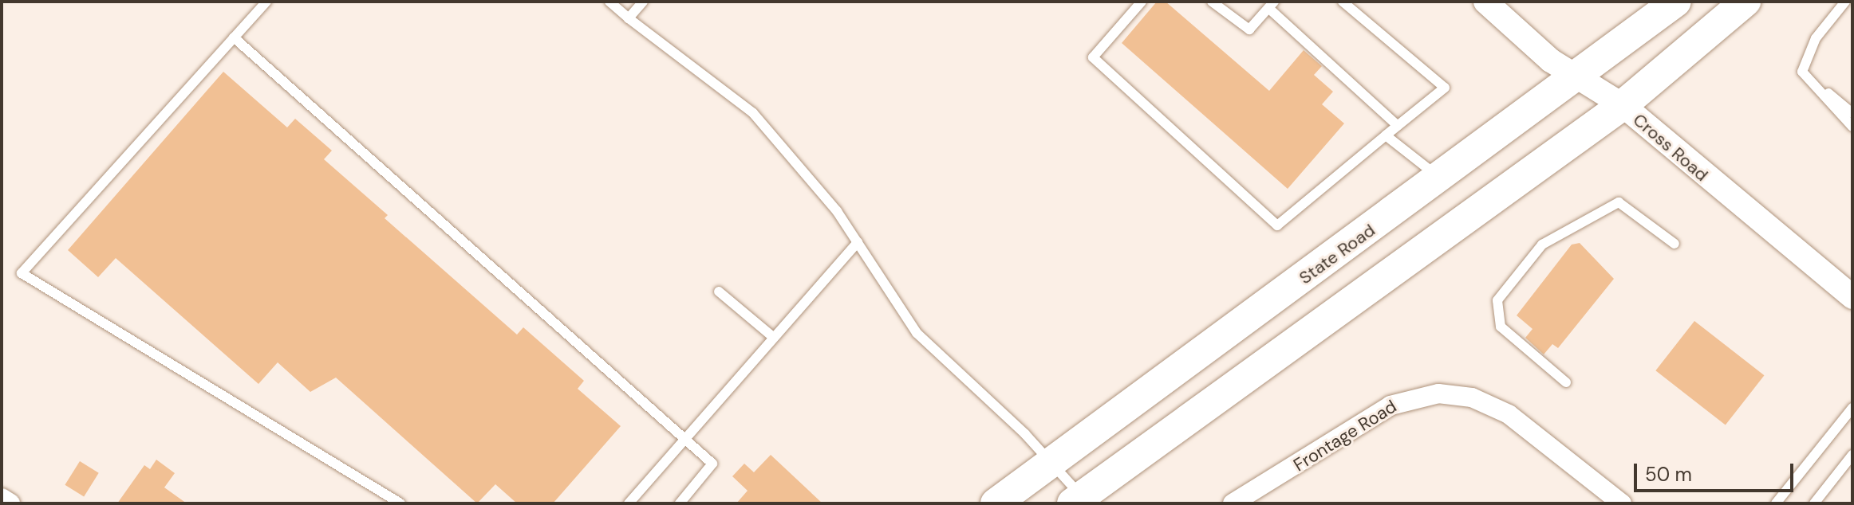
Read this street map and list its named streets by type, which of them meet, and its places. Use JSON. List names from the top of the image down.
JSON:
{
  "streets": {
    "main road": ["State Road"],
    "street": ["Cross Road", "Frontage Road"]
  },
  "crossings": [
    ["Cross Road", "State Road"]
  ],
  "scale_bar": "50 m"
}
